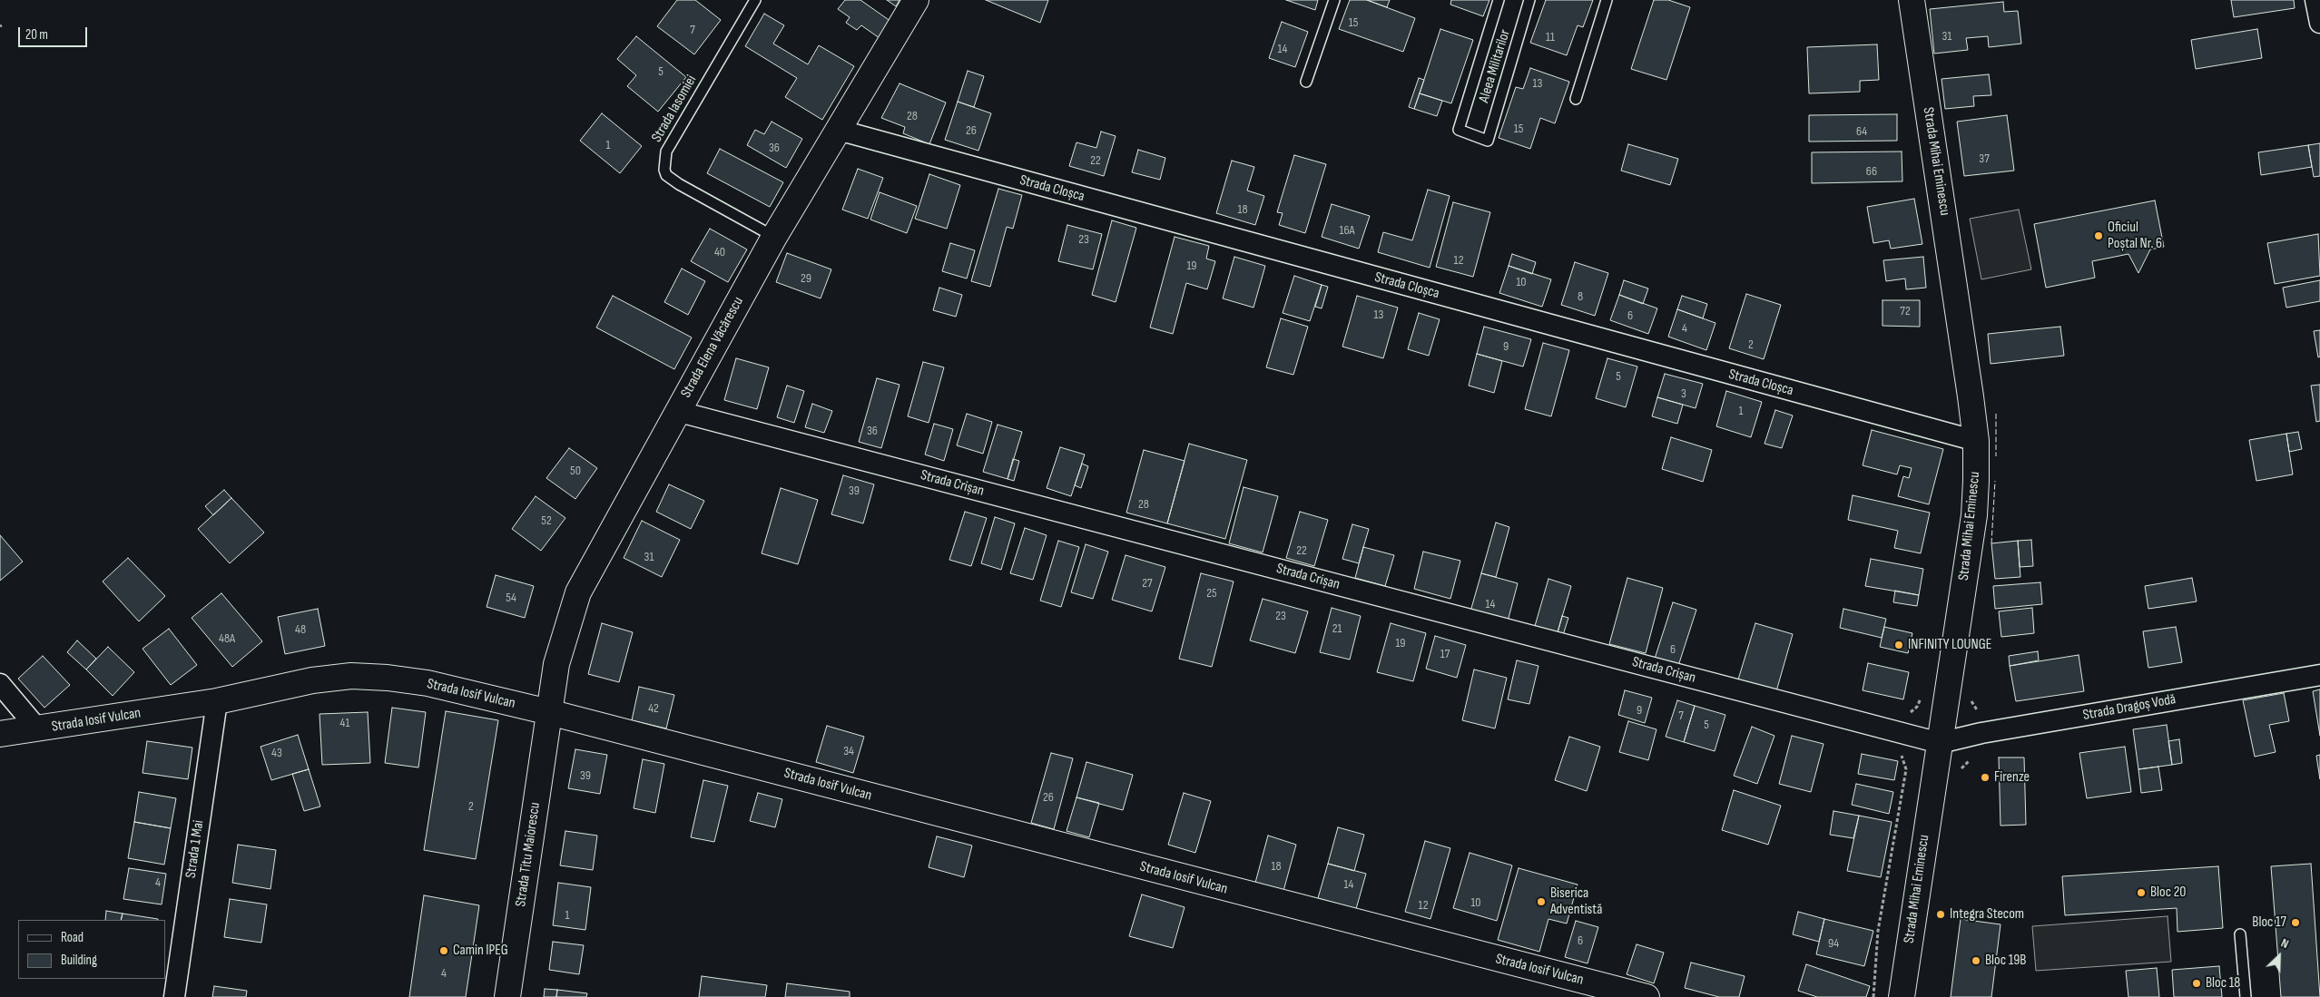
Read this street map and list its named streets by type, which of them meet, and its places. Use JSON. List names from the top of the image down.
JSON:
{
  "streets": {
    "street": [
      "Strada Mihai Eminescu",
      "Strada Cloșca",
      "Strada Elena Văcărescu",
      "Strada Crișan",
      "Strada Iosif Vulcan",
      "Strada Dragoș Vodă",
      "Strada 1 Mai",
      "Strada Titu Maiorescu"
    ],
    "lane": ["Aleea Militarilor", "Strada Iasomiei"]
  },
  "crossings": [
    ["Strada Iasomiei", "Strada Elena Văcărescu"],
    ["Strada Mihai Eminescu", "Strada Cloșca"],
    ["Strada Mihai Eminescu", "Strada Crișan"],
    ["Strada Mihai Eminescu", "Strada Dragoș Vodă"],
    ["Strada Cloșca", "Strada Elena Văcărescu"],
    ["Strada Elena Văcărescu", "Strada Crișan"],
    ["Strada Elena Văcărescu", "Strada Iosif Vulcan"],
    ["Strada Elena Văcărescu", "Strada Titu Maiorescu"],
    ["Strada Crișan", "Strada Dragoș Vodă"],
    ["Strada Iosif Vulcan", "Strada 1 Mai"],
    ["Strada Iosif Vulcan", "Strada Titu Maiorescu"]
  ],
  "places": [
    "Oficiul Poștal Nr. 6",
    "INFINITY LOUNGE",
    "Firenze",
    "Bloc 20",
    "Biserica Adventistă",
    "Integra Stecom",
    "Bloc 17",
    "Camin IPEG",
    "Bloc 19B",
    "Bloc 18"
  ],
  "house_numbers": [
    "15",
    "7",
    "31",
    "11",
    "14",
    "5",
    "13",
    "28",
    "15",
    "26",
    "64",
    "1",
    "36",
    "37",
    "22",
    "66",
    "18",
    "16A",
    "23",
    "40",
    "12",
    "19",
    "29",
    "10",
    "8",
    "72",
    "13",
    "6",
    "4",
    "2",
    "9",
    "5",
    "3",
    "1",
    "36",
    "50",
    "39",
    "28",
    "52",
    "22",
    "31",
    "27",
    "25",
    "54",
    "14",
    "23",
    "21",
    "48",
    "48A",
    "19",
    "6",
    "17",
    "42",
    "9",
    "7",
    "41",
    "5",
    "34",
    "43",
    "39",
    "26",
    "2",
    "18",
    "4",
    "14",
    "10",
    "12",
    "1",
    "6",
    "94",
    "4"
  ],
  "legend": ["Road", "Building"],
  "scale_bar": "20 m",
  "north": "top right"
}
